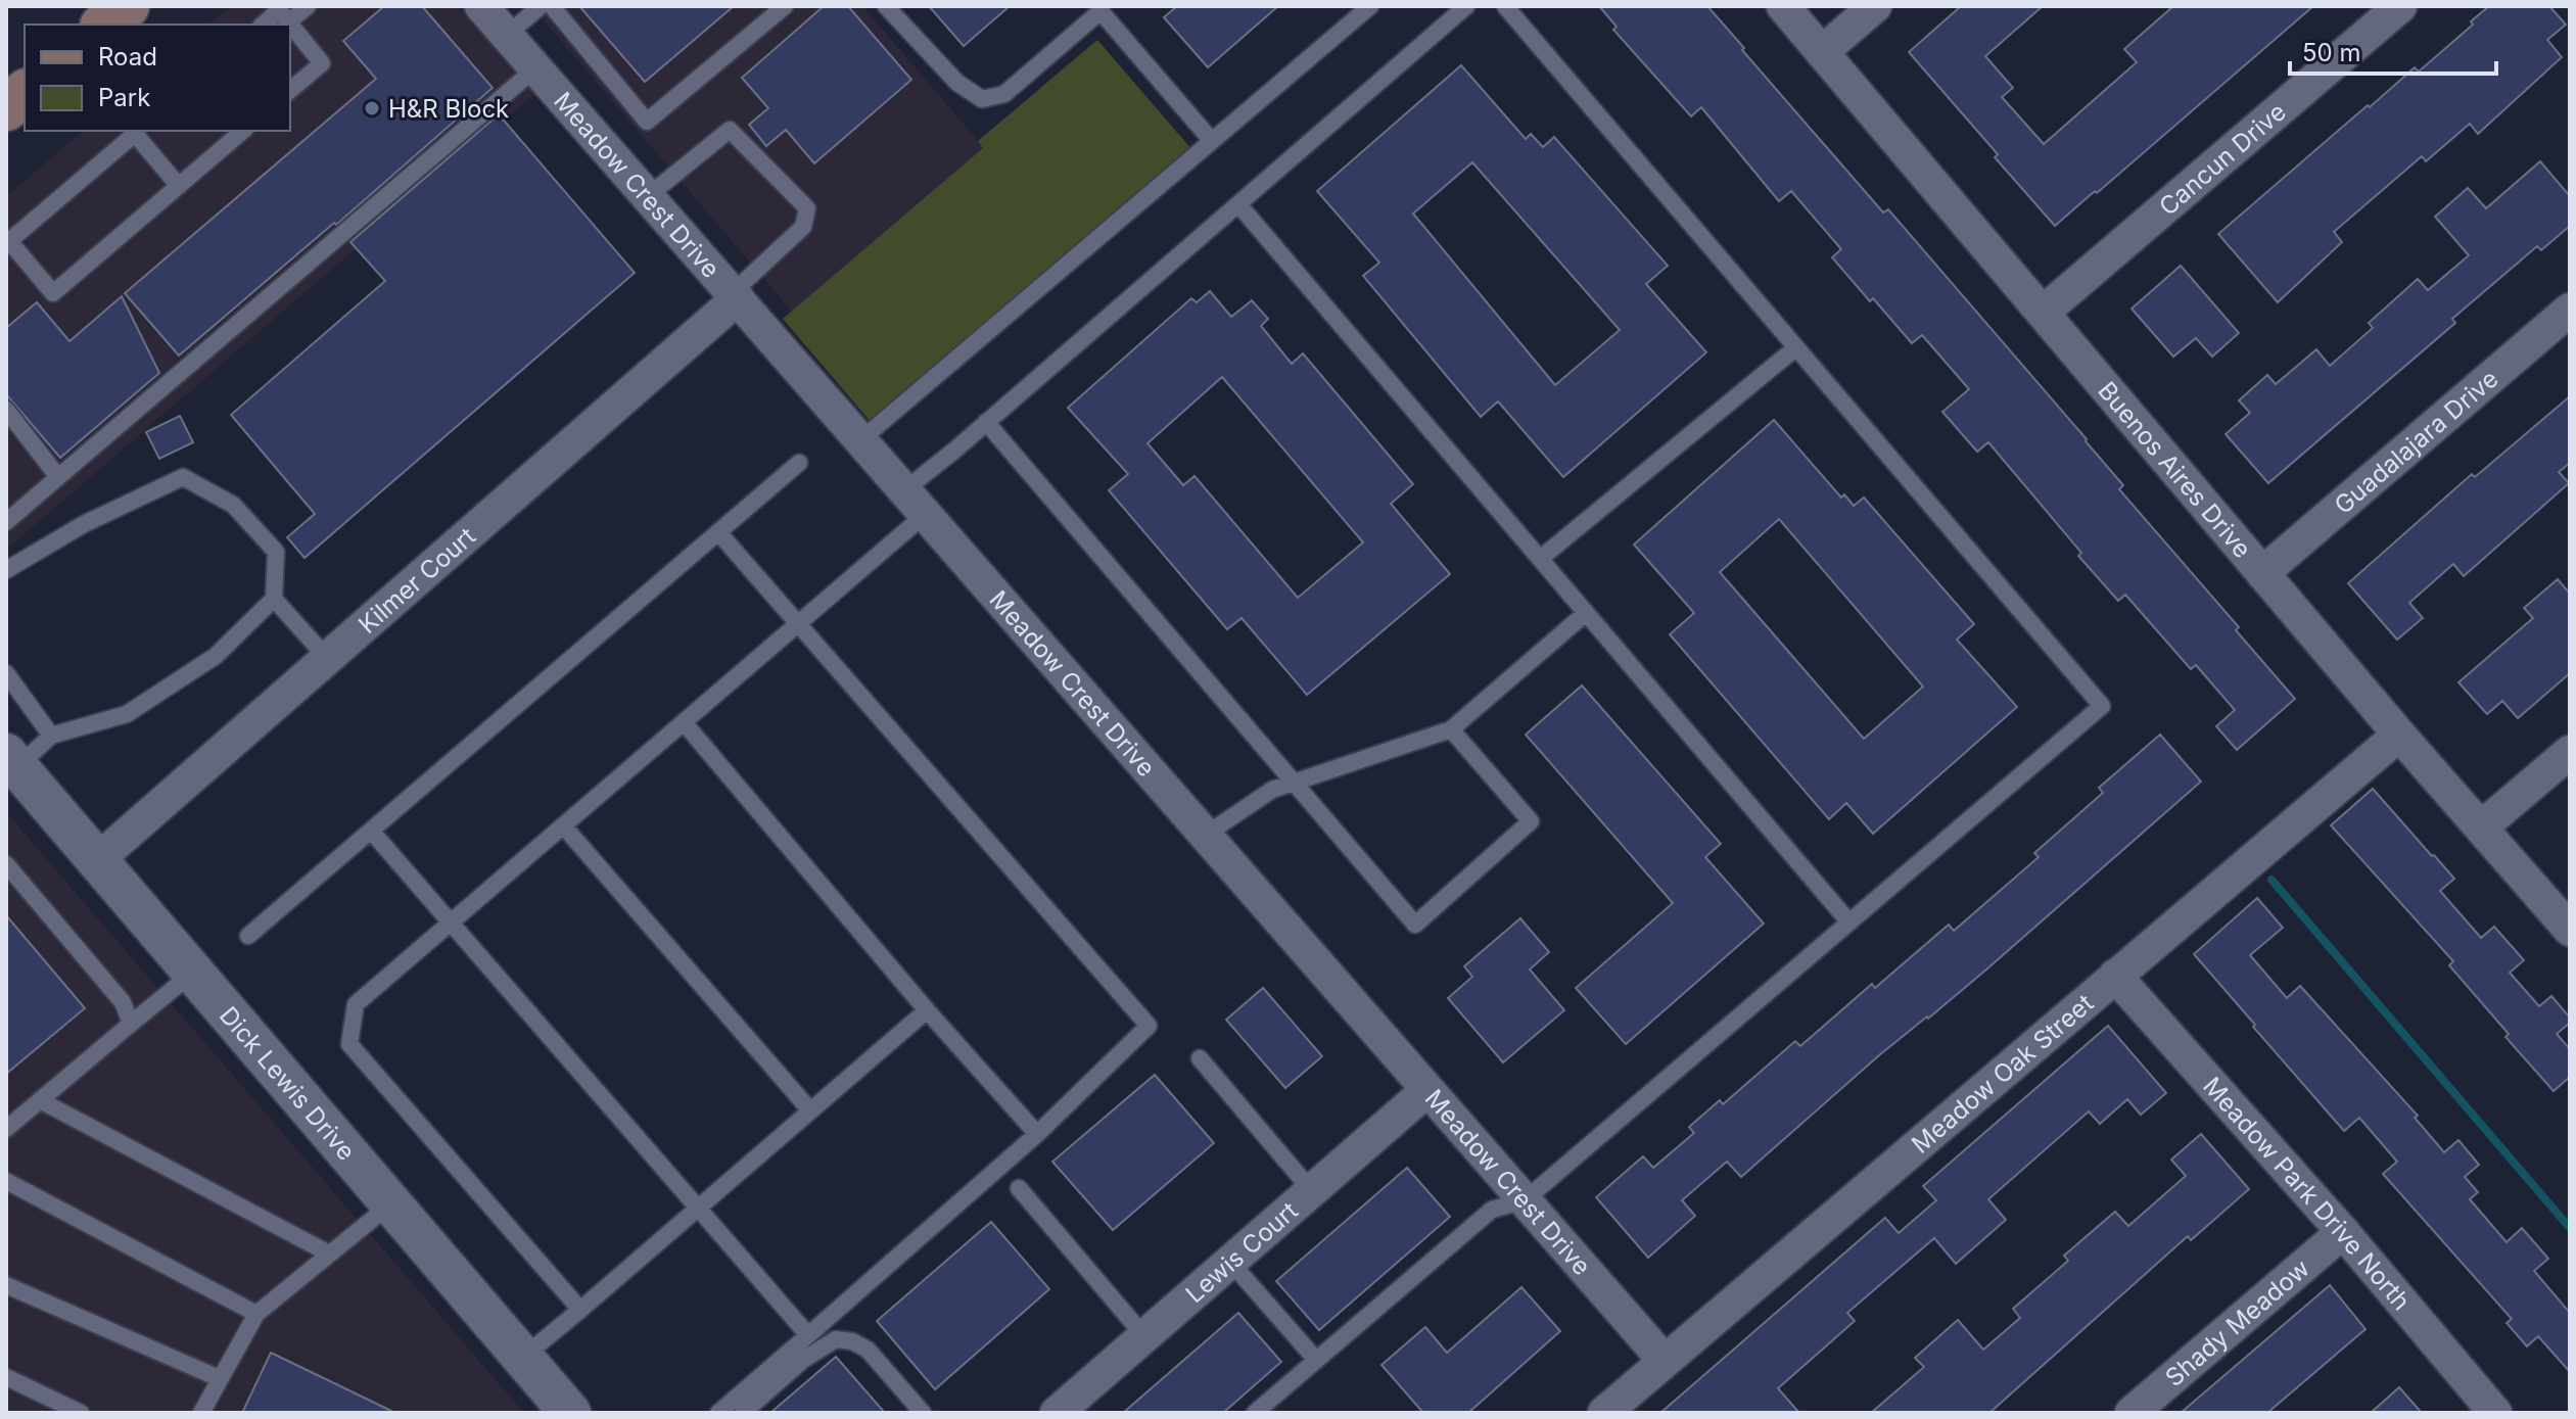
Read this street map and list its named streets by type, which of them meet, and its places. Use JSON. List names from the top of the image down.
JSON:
{
  "streets": {
    "street": [
      "Cancun Drive",
      "Meadow Crest Drive",
      "Guadalajara Drive",
      "Buenos Aires Drive",
      "Kilmer Court",
      "Meadow Oak Street",
      "Dick Lewis Drive",
      "Meadow Park Drive North",
      "Lewis Court",
      "Shady Meadow"
    ]
  },
  "crossings": [
    ["Cancun Drive", "Buenos Aires Drive"],
    ["Meadow Crest Drive", "Kilmer Court"],
    ["Meadow Crest Drive", "Meadow Oak Street"],
    ["Meadow Crest Drive", "Lewis Court"],
    ["Guadalajara Drive", "Buenos Aires Drive"],
    ["Buenos Aires Drive", "Meadow Oak Street"],
    ["Kilmer Court", "Dick Lewis Drive"],
    ["Meadow Oak Street", "Meadow Park Drive North"],
    ["Meadow Park Drive North", "Shady Meadow"]
  ],
  "places": ["H&R Block"],
  "legend": ["Road", "Park"],
  "scale_bar": "50 m"
}
